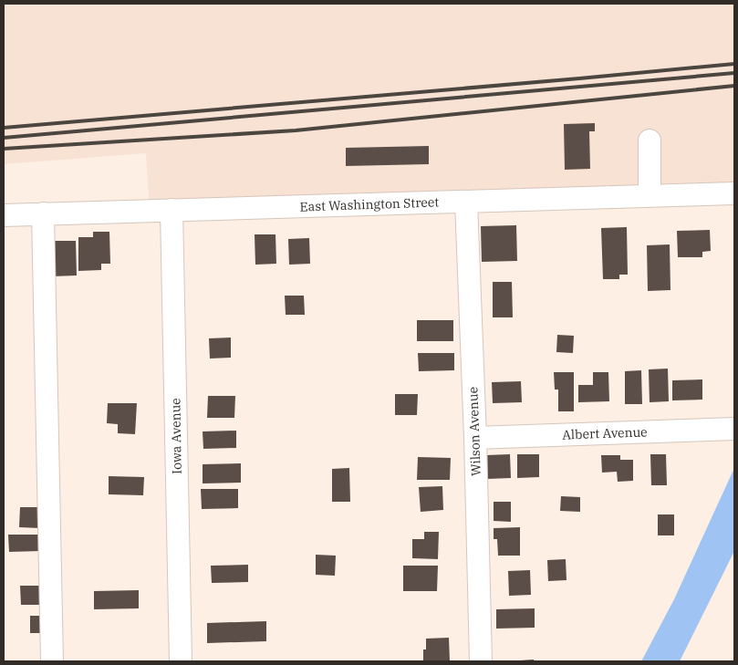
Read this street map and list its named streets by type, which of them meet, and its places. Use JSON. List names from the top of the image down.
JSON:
{
  "streets": {
    "street": [
      "East Washington Street",
      "Wilson Avenue",
      "Albert Avenue",
      "Iowa Avenue"
    ]
  },
  "crossings": [
    ["East Washington Street", "Wilson Avenue"],
    ["East Washington Street", "Iowa Avenue"],
    ["Wilson Avenue", "Albert Avenue"]
  ]
}
